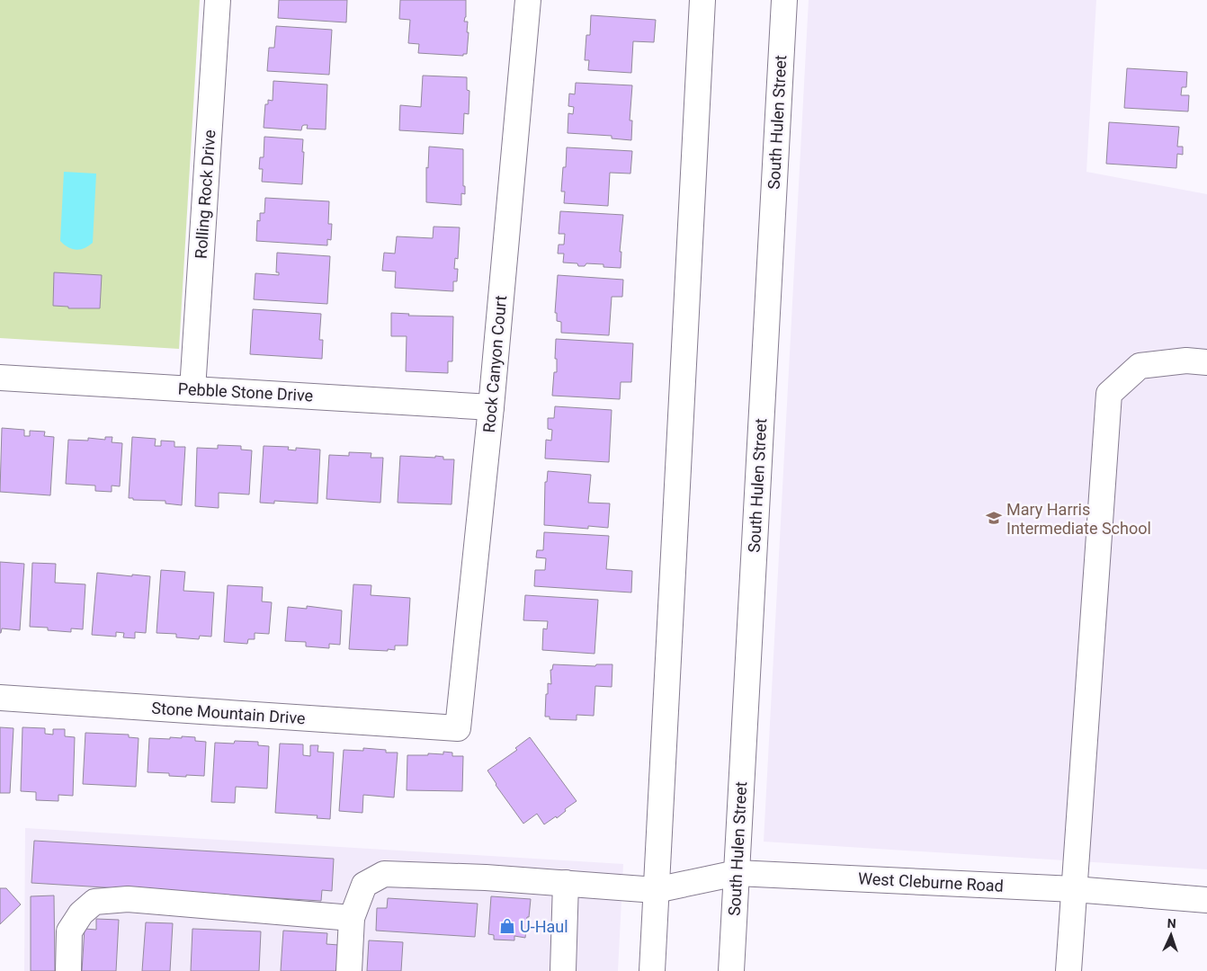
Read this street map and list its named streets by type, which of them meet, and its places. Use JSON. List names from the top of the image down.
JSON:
{
  "streets": {
    "street": [
      "South Hulen Street",
      "Rolling Rock Drive",
      "Rock Canyon Court",
      "Pebble Stone Drive",
      "Stone Mountain Drive",
      "West Cleburne Road"
    ]
  },
  "crossings": [
    ["South Hulen Street", "West Cleburne Road"],
    ["Rolling Rock Drive", "Pebble Stone Drive"],
    ["Rock Canyon Court", "Pebble Stone Drive"],
    ["Rock Canyon Court", "Stone Mountain Drive"]
  ],
  "places": {
    "school or university": ["Mary Harris Intermediate School"],
    "shop": ["U-Haul"]
  },
  "north": "top"
}
